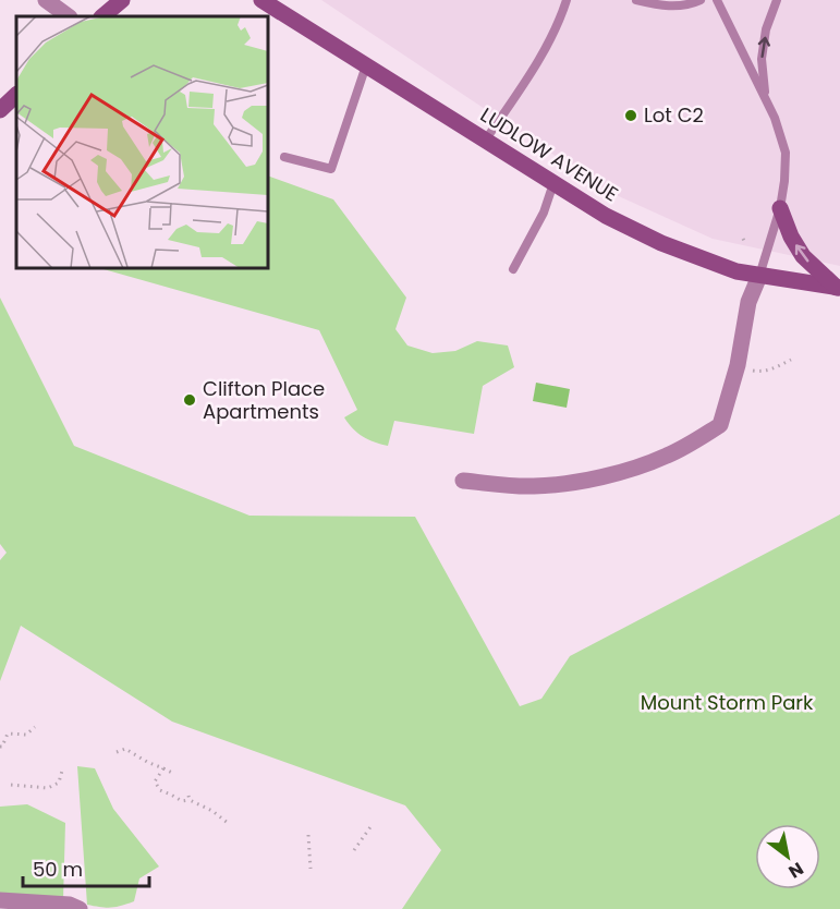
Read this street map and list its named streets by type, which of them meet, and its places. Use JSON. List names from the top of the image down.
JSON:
{
  "streets": {
    "main road": ["LUDLOW AVENUE"]
  },
  "parks": ["Mount Storm Park"],
  "places": ["Lot C2", "Clifton Place Apartments"],
  "scale_bar": "50 m",
  "north": "bottom right"
}
